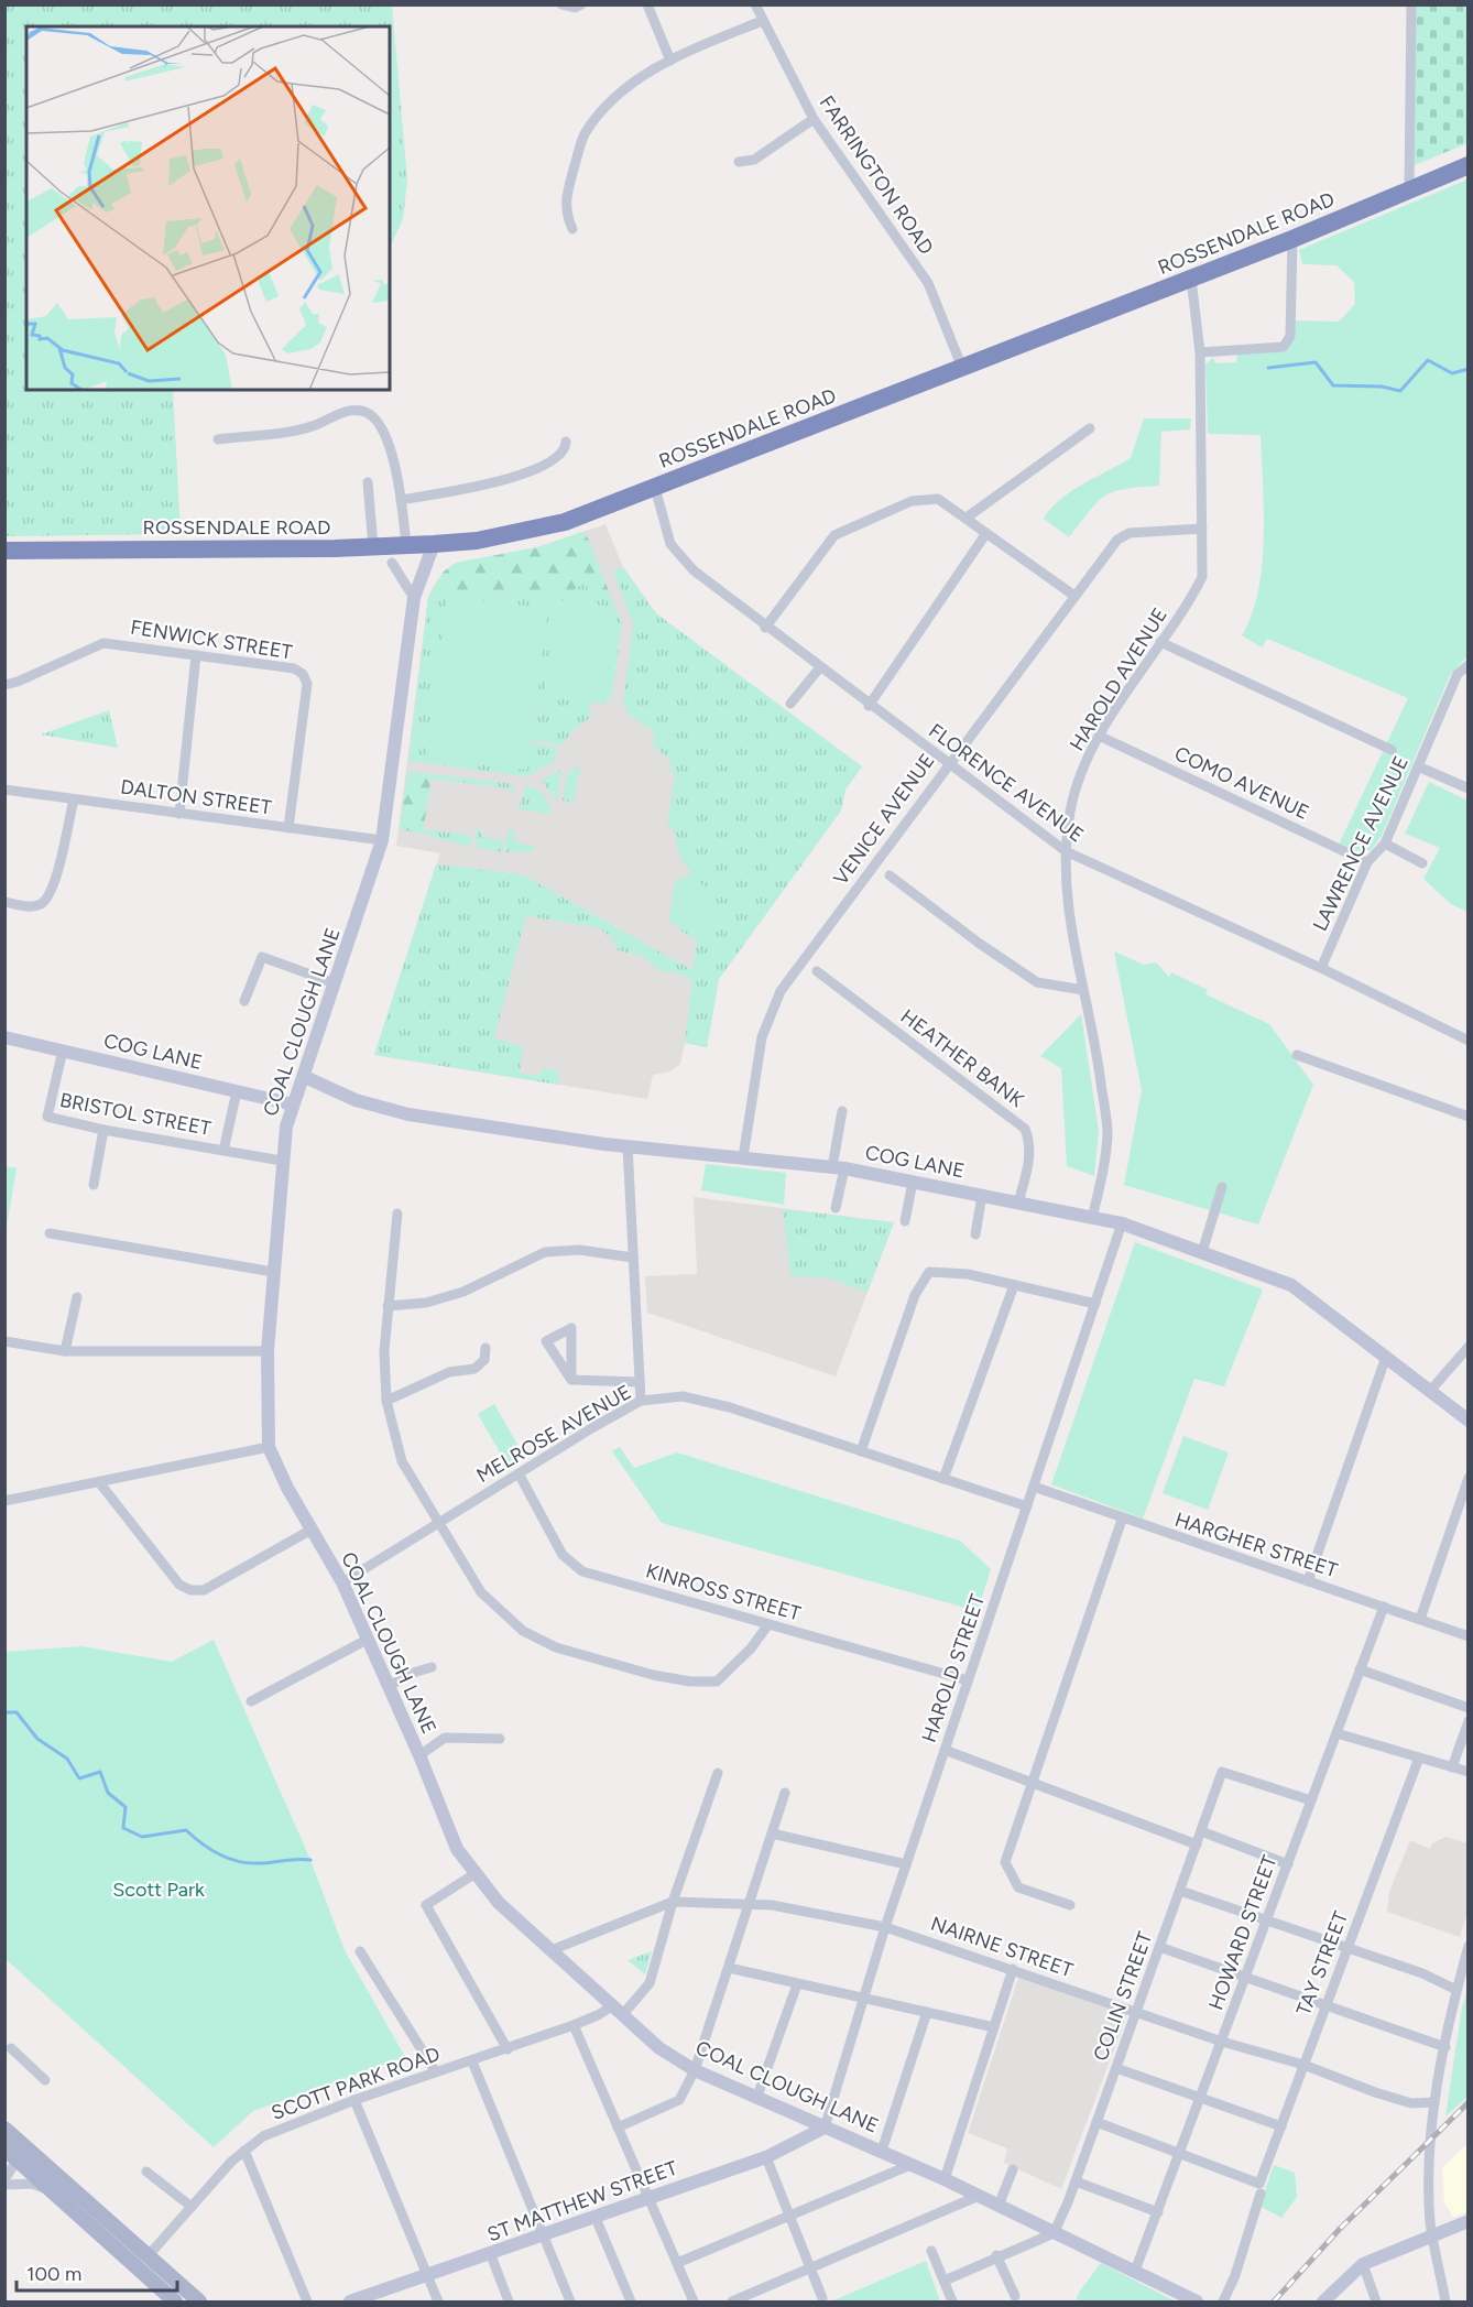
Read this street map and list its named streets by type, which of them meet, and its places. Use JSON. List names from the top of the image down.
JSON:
{
  "streets": {
    "highway": ["ROSSENDALE ROAD"],
    "street": [
      "FARRINGTON ROAD",
      "FENWICK STREET",
      "HAROLD AVENUE",
      "FLORENCE AVENUE",
      "COMO AVENUE",
      "DALTON STREET",
      "VENICE AVENUE",
      "LAWRENCE AVENUE",
      "COAL CLOUGH LANE",
      "COG LANE",
      "HEATHER BANK",
      "BRISTOL STREET",
      "MELROSE AVENUE",
      "HARGHER STREET",
      "KINROSS STREET",
      "HAROLD STREET",
      "HOWARD STREET",
      "NAIRNE STREET",
      "TAY STREET",
      "COLIN STREET",
      "SCOTT PARK ROAD",
      "ST MATTHEW STREET"
    ]
  },
  "crossings": [
    ["FARRINGTON ROAD", "ROSSENDALE ROAD"],
    ["ROSSENDALE ROAD", "HAROLD AVENUE"],
    ["ROSSENDALE ROAD", "FLORENCE AVENUE"],
    ["ROSSENDALE ROAD", "COAL CLOUGH LANE"],
    ["FENWICK STREET", "DALTON STREET"],
    ["HAROLD AVENUE", "FLORENCE AVENUE"],
    ["HAROLD AVENUE", "COMO AVENUE"],
    ["HAROLD AVENUE", "VENICE AVENUE"],
    ["HAROLD AVENUE", "COG LANE"],
    ["FLORENCE AVENUE", "VENICE AVENUE"],
    ["FLORENCE AVENUE", "LAWRENCE AVENUE"],
    ["COMO AVENUE", "LAWRENCE AVENUE"],
    ["DALTON STREET", "COAL CLOUGH LANE"],
    ["VENICE AVENUE", "COG LANE"],
    ["COAL CLOUGH LANE", "COG LANE"],
    ["COAL CLOUGH LANE", "BRISTOL STREET"],
    ["COAL CLOUGH LANE", "MELROSE AVENUE"],
    ["COAL CLOUGH LANE", "HAROLD STREET"],
    ["COAL CLOUGH LANE", "HOWARD STREET"],
    ["COAL CLOUGH LANE", "NAIRNE STREET"],
    ["COAL CLOUGH LANE", "COLIN STREET"],
    ["COAL CLOUGH LANE", "SCOTT PARK ROAD"],
    ["COAL CLOUGH LANE", "ST MATTHEW STREET"],
    ["COG LANE", "HEATHER BANK"],
    ["COG LANE", "BRISTOL STREET"],
    ["COG LANE", "HAROLD STREET"],
    ["MELROSE AVENUE", "KINROSS STREET"],
    ["MELROSE AVENUE", "HAROLD STREET"],
    ["HARGHER STREET", "HAROLD STREET"],
    ["HARGHER STREET", "HOWARD STREET"],
    ["KINROSS STREET", "HAROLD STREET"],
    ["HAROLD STREET", "NAIRNE STREET"],
    ["HAROLD STREET", "ST MATTHEW STREET"],
    ["HOWARD STREET", "NAIRNE STREET"],
    ["HOWARD STREET", "COLIN STREET"],
    ["NAIRNE STREET", "TAY STREET"],
    ["NAIRNE STREET", "COLIN STREET"]
  ],
  "parks": ["Scott Park"],
  "scale_bar": "100 m"
}
